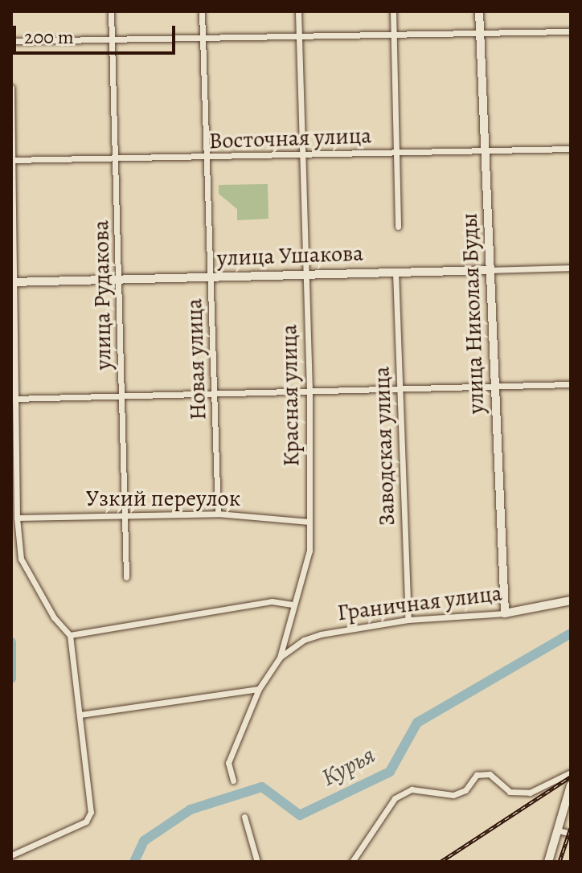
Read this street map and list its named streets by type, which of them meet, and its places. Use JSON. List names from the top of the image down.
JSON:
{
  "streets": {
    "street": [
      "Восточная улица",
      "улица Ушакова",
      "улица Рудакова",
      "улица Николая Буды",
      "Новая улица",
      "Красная улица",
      "Заводская улица",
      "Узкий переулок",
      "Граничная улица"
    ]
  },
  "crossings": [
    ["Восточная улица", "улица Рудакова"],
    ["Восточная улица", "улица Николая Буды"],
    ["Восточная улица", "Новая улица"],
    ["Восточная улица", "Красная улица"],
    ["улица Ушакова", "улица Рудакова"],
    ["улица Ушакова", "улица Николая Буды"],
    ["улица Ушакова", "Новая улица"],
    ["улица Ушакова", "Красная улица"],
    ["улица Ушакова", "Заводская улица"],
    ["улица Рудакова", "Узкий переулок"],
    ["улица Николая Буды", "Граничная улица"],
    ["Новая улица", "Узкий переулок"],
    ["Красная улица", "Узкий переулок"],
    ["Красная улица", "Граничная улица"],
    ["Заводская улица", "Граничная улица"]
  ],
  "water": ["Курья"],
  "scale_bar": "200 m"
}
